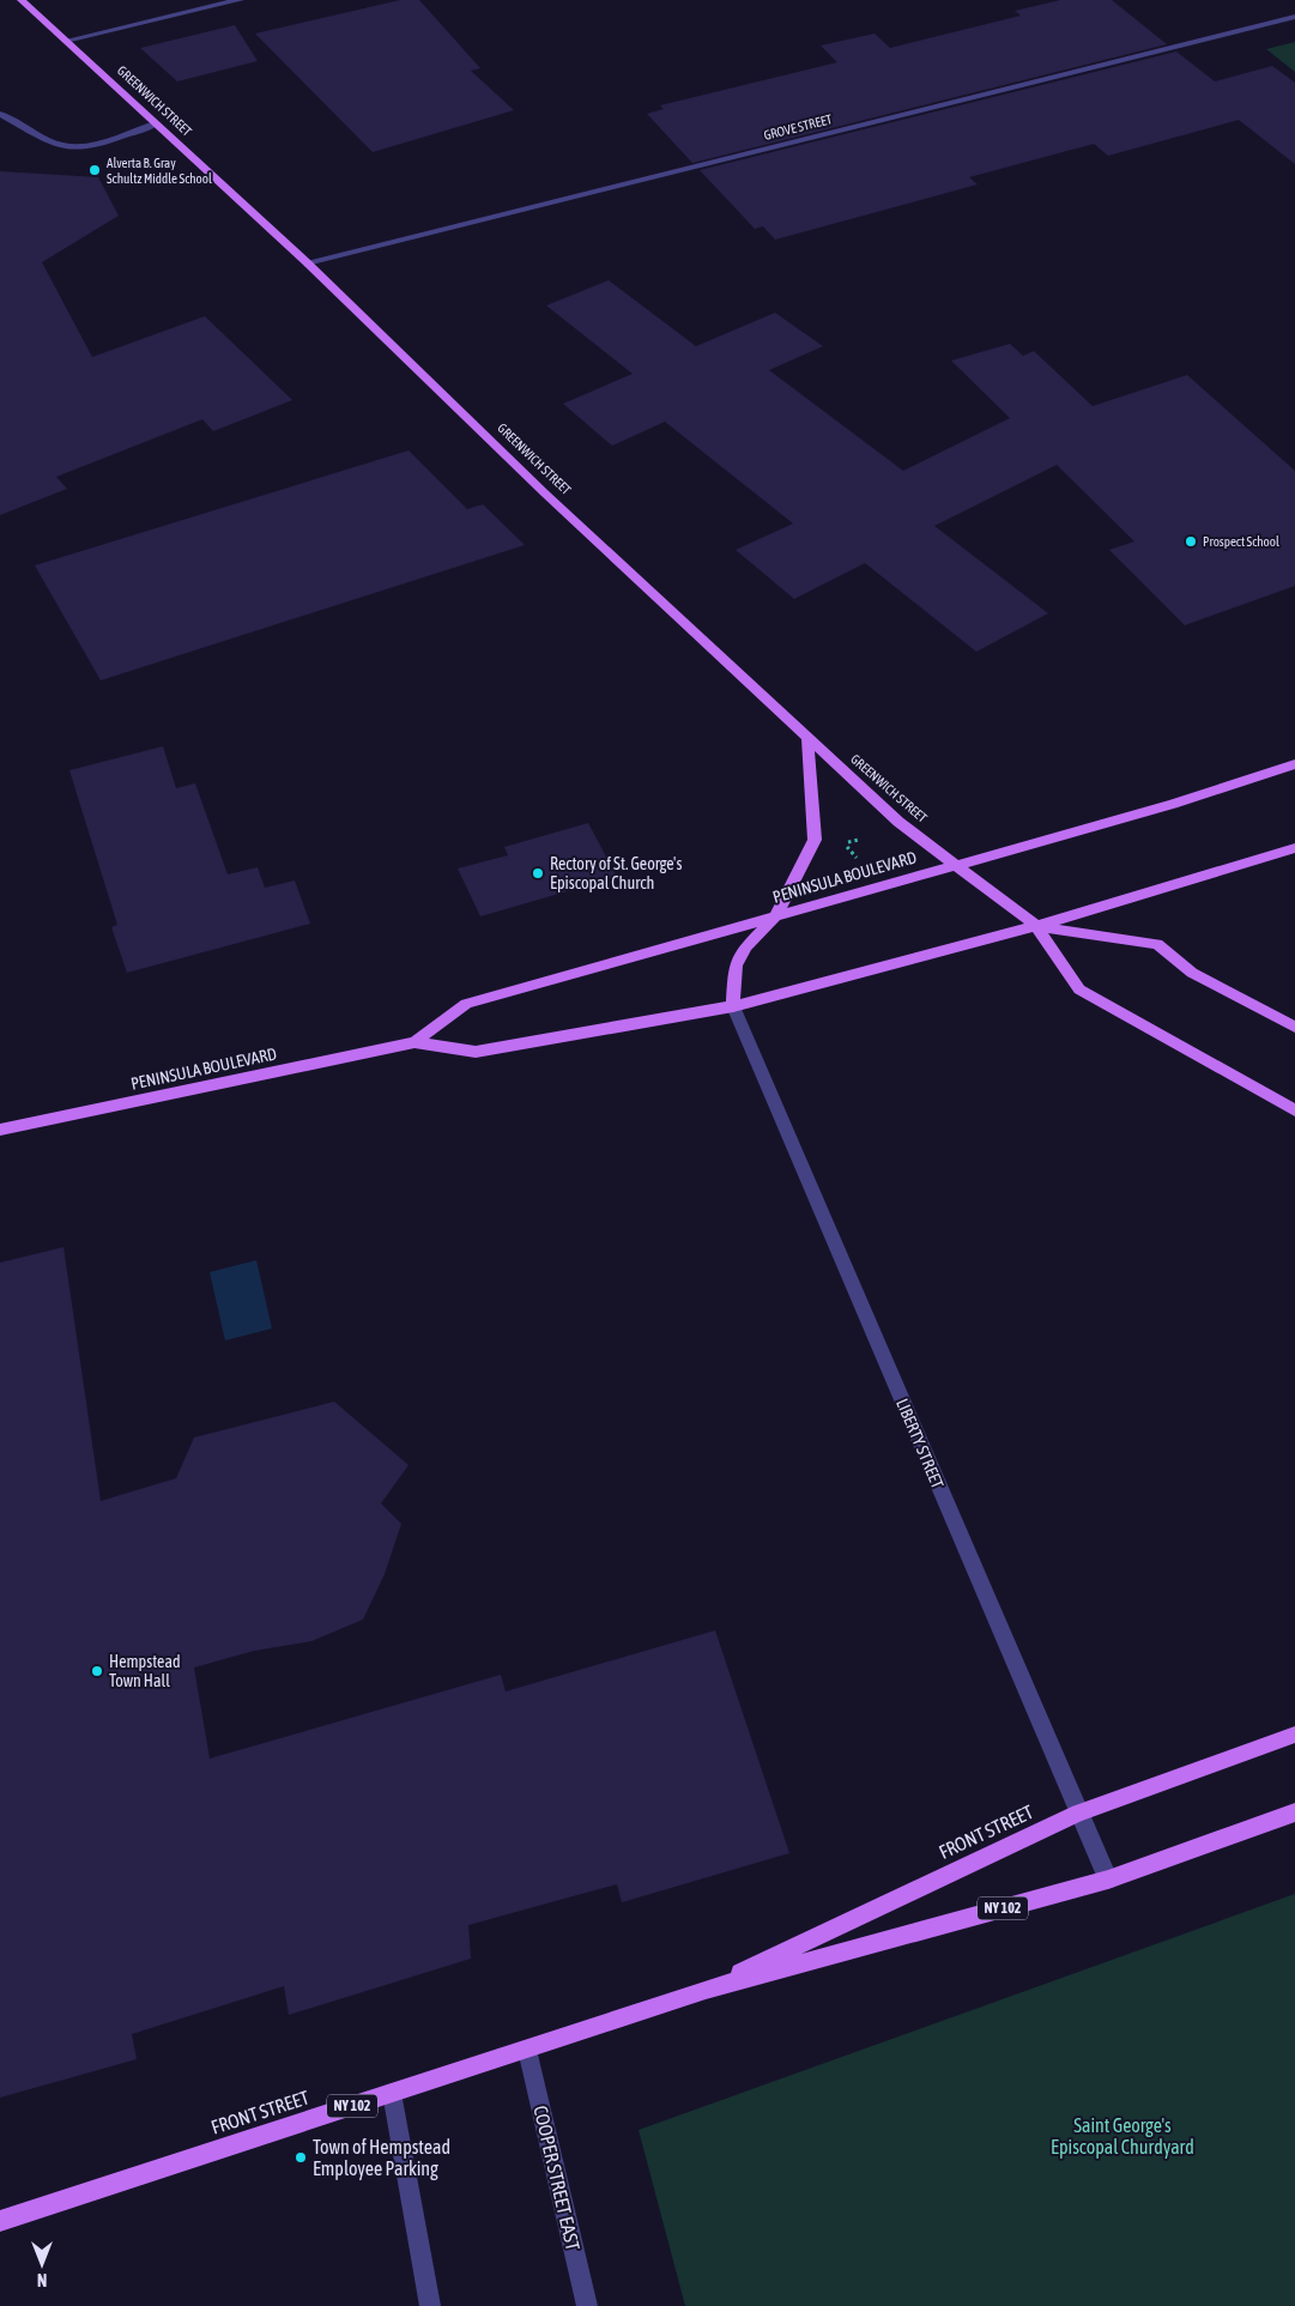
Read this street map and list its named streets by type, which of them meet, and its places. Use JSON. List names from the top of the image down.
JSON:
{
  "streets": {
    "main road": [
      "GREENWICH STREET",
      "PENINSULA BOULEVARD",
      "FRONT STREET",
      "NY 102"
    ],
    "street": ["GROVE STREET", "LIBERTY STREET", "COOPER STREET EAST"]
  },
  "crossings": [
    ["GREENWICH STREET", "GROVE STREET"],
    ["GREENWICH STREET", "PENINSULA BOULEVARD"],
    ["PENINSULA BOULEVARD", "LIBERTY STREET"],
    ["LIBERTY STREET", "FRONT STREET"],
    ["FRONT STREET", "COOPER STREET EAST"]
  ],
  "parks": ["Saint George's Episcopal Churdyard"],
  "places": [
    "Alverta B. Gray Schultz Middle School",
    "Prospect School",
    "Rectory of St. George's Episcopal Church",
    "Hempstead Town Hall",
    "Town of Hempstead Employee Parking"
  ],
  "north": "bottom"
}
